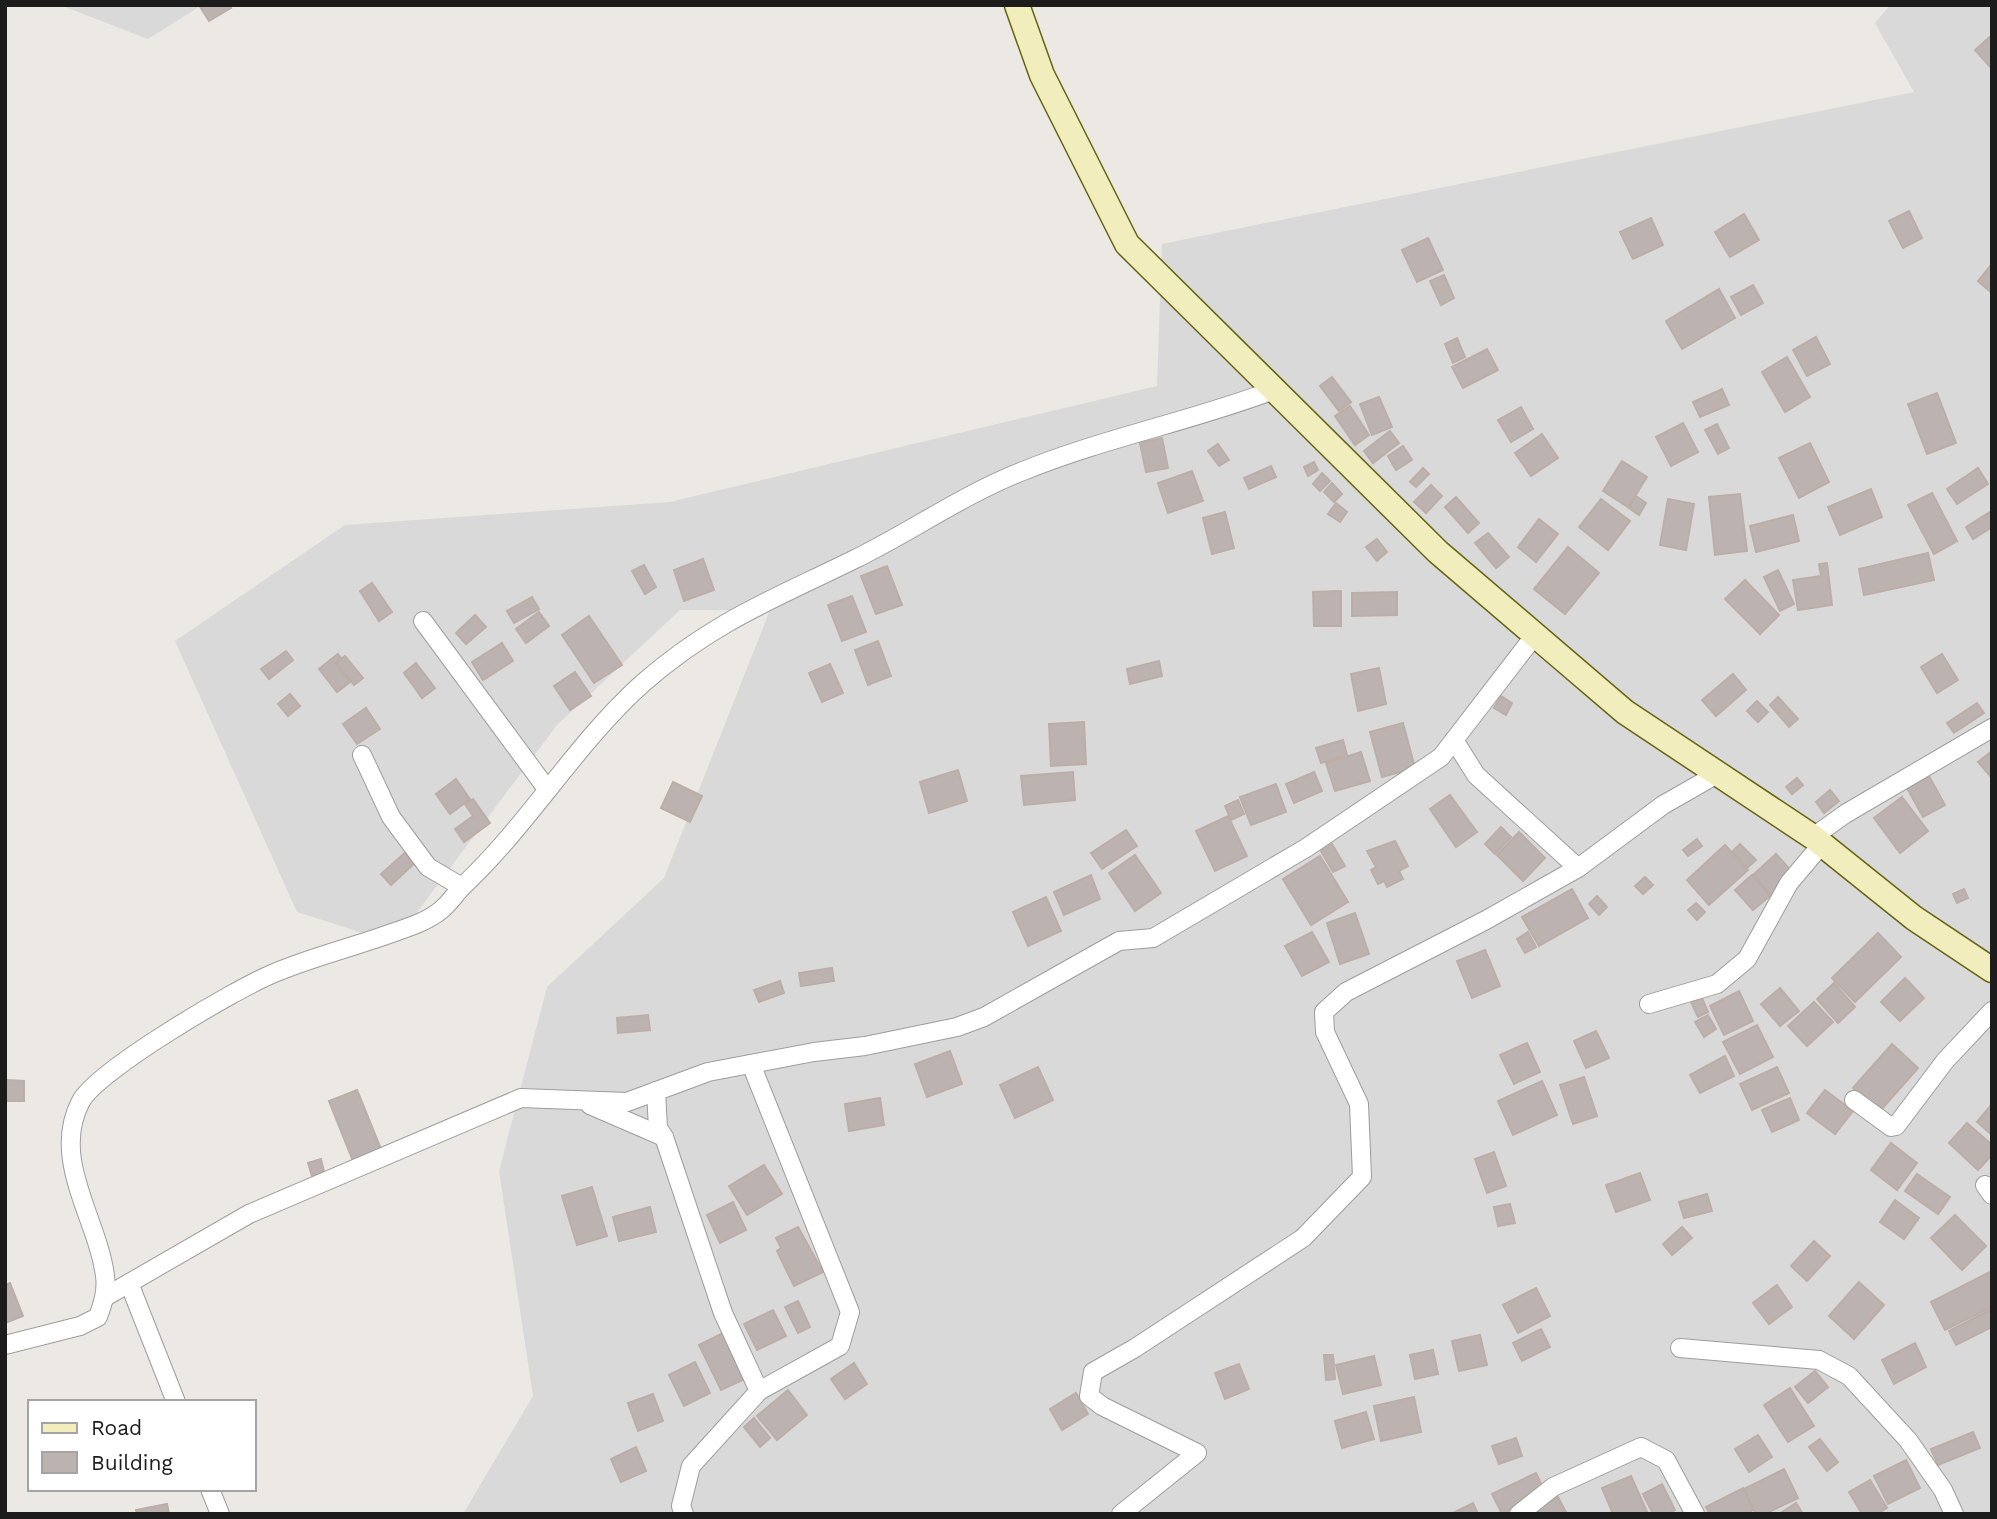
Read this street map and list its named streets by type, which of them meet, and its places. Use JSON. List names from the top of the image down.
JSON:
{
  "legend": ["Road", "Building"]
}
